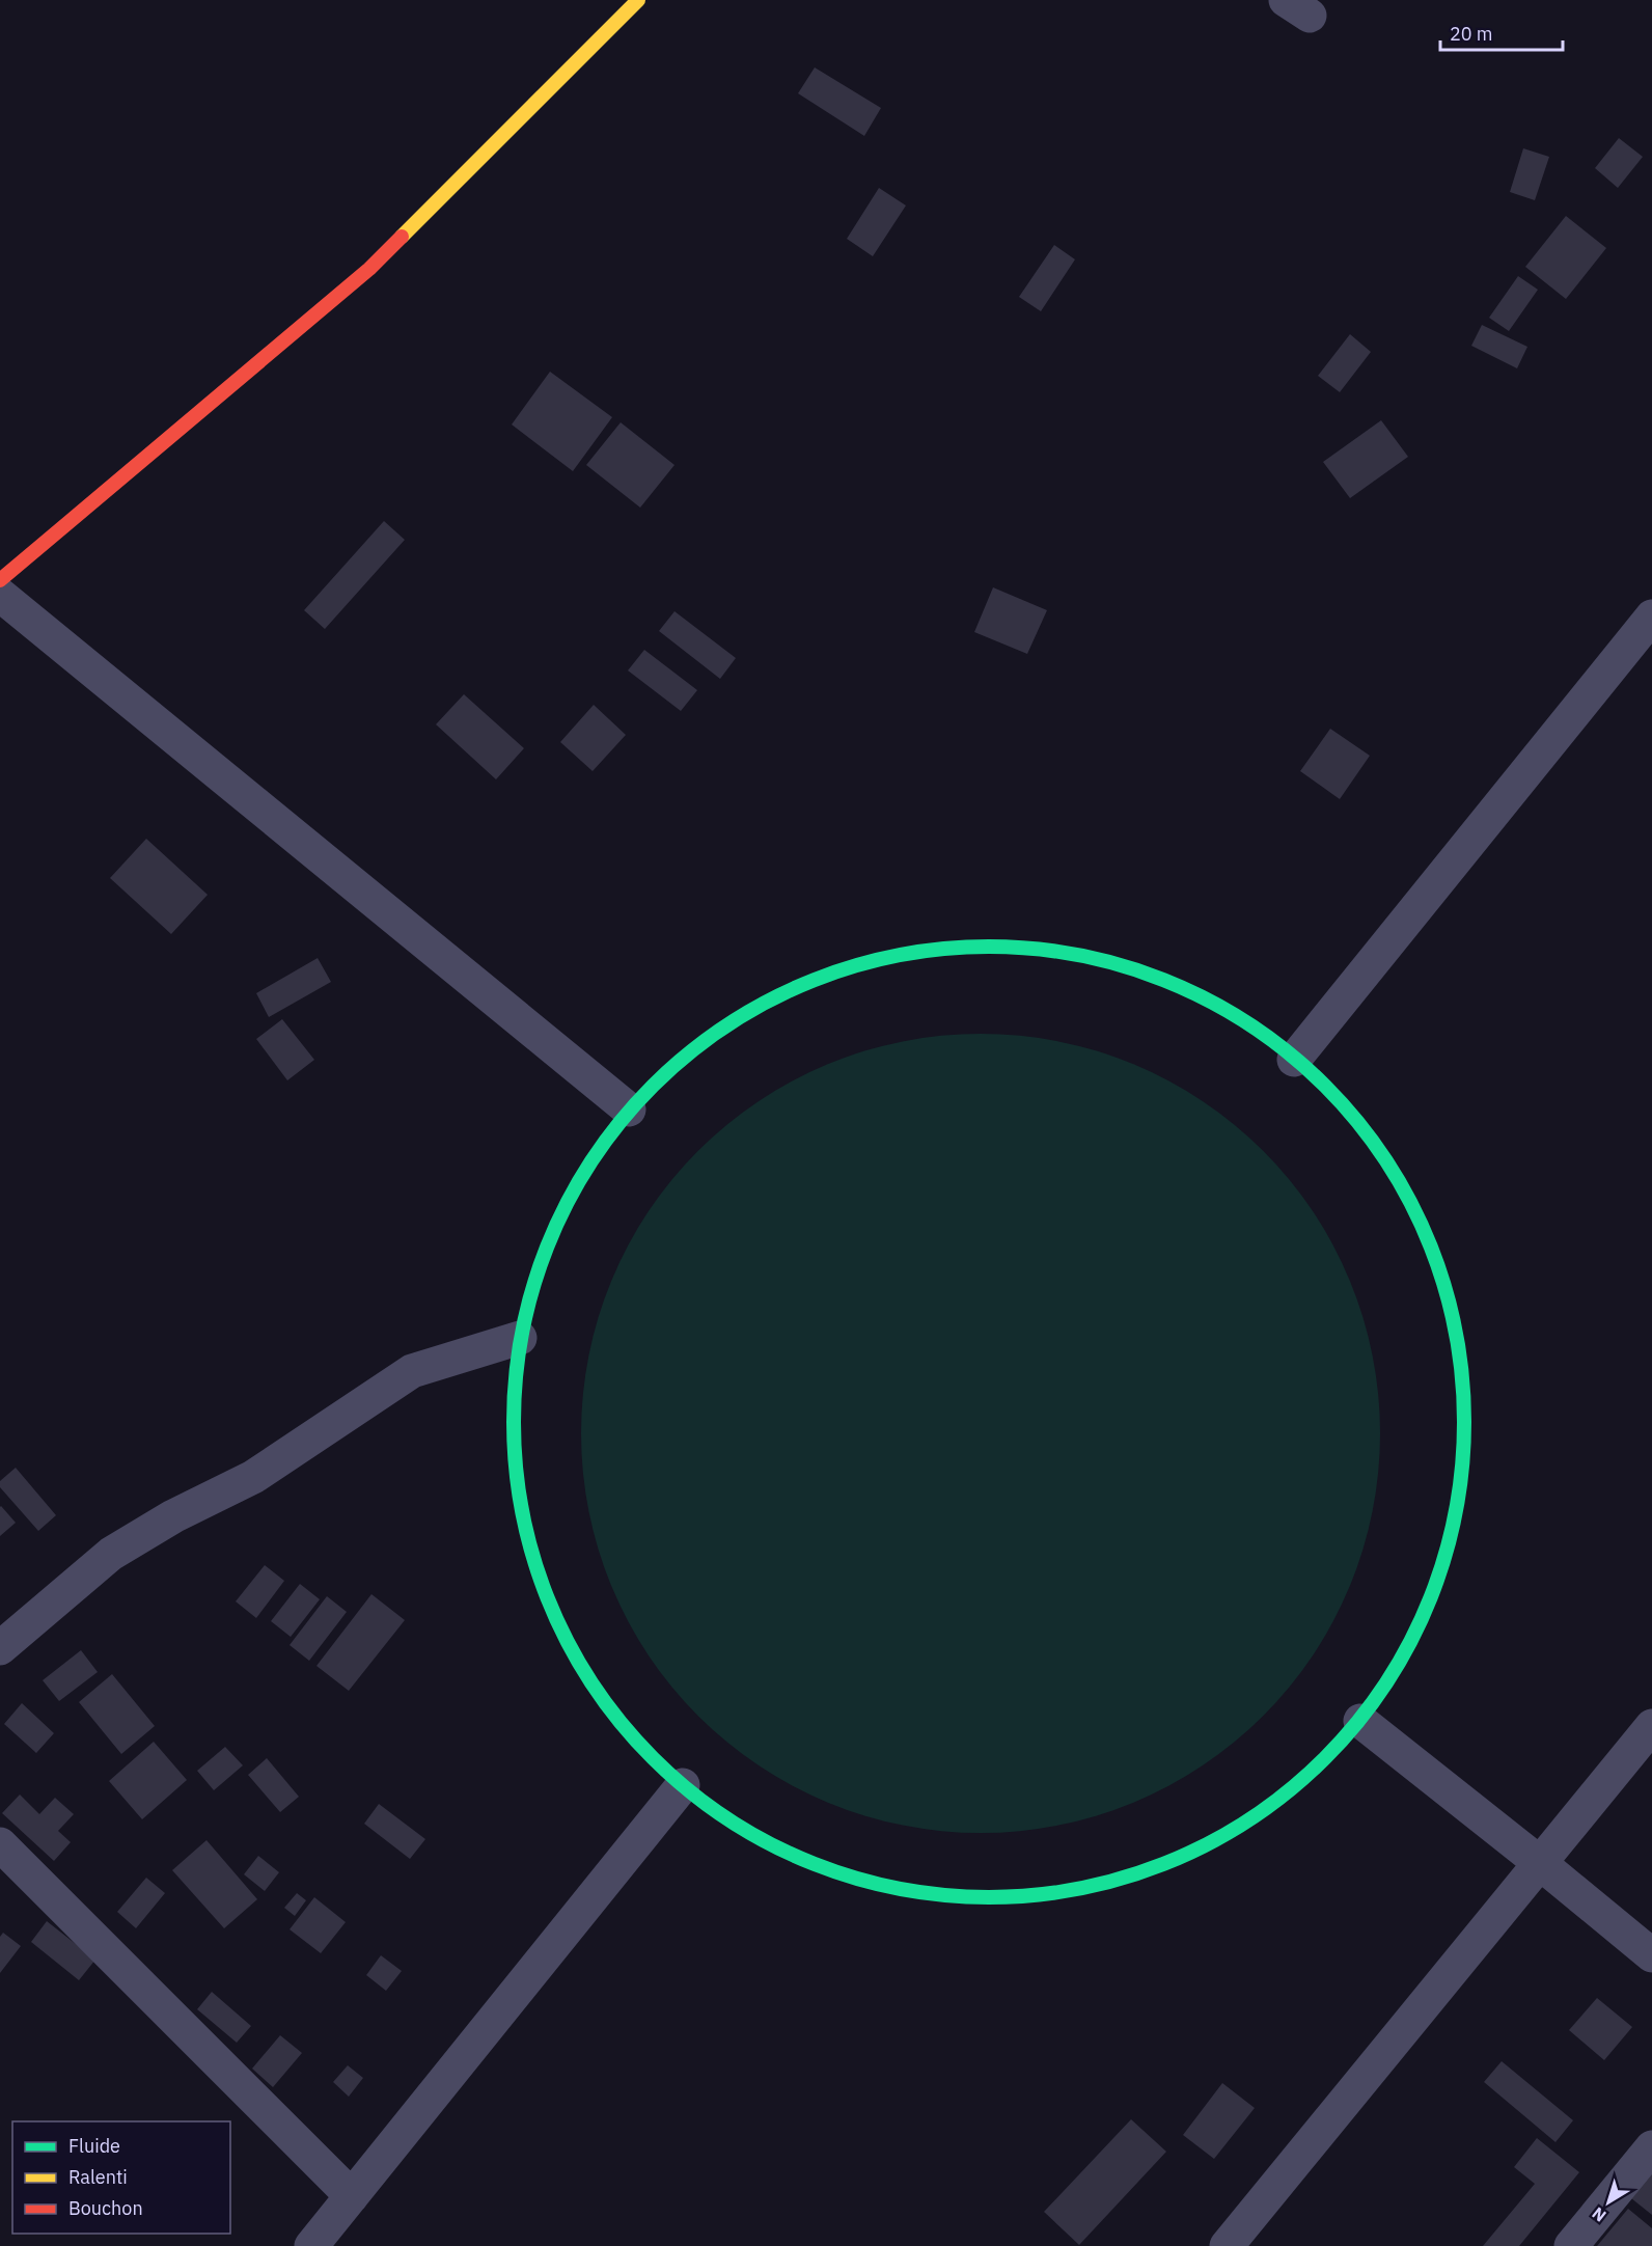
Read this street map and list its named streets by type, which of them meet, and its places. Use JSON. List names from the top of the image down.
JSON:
{
  "legend": ["Fluide", "Ralenti", "Bouchon"],
  "scale_bar": "20 m",
  "north": "bottom left"
}
